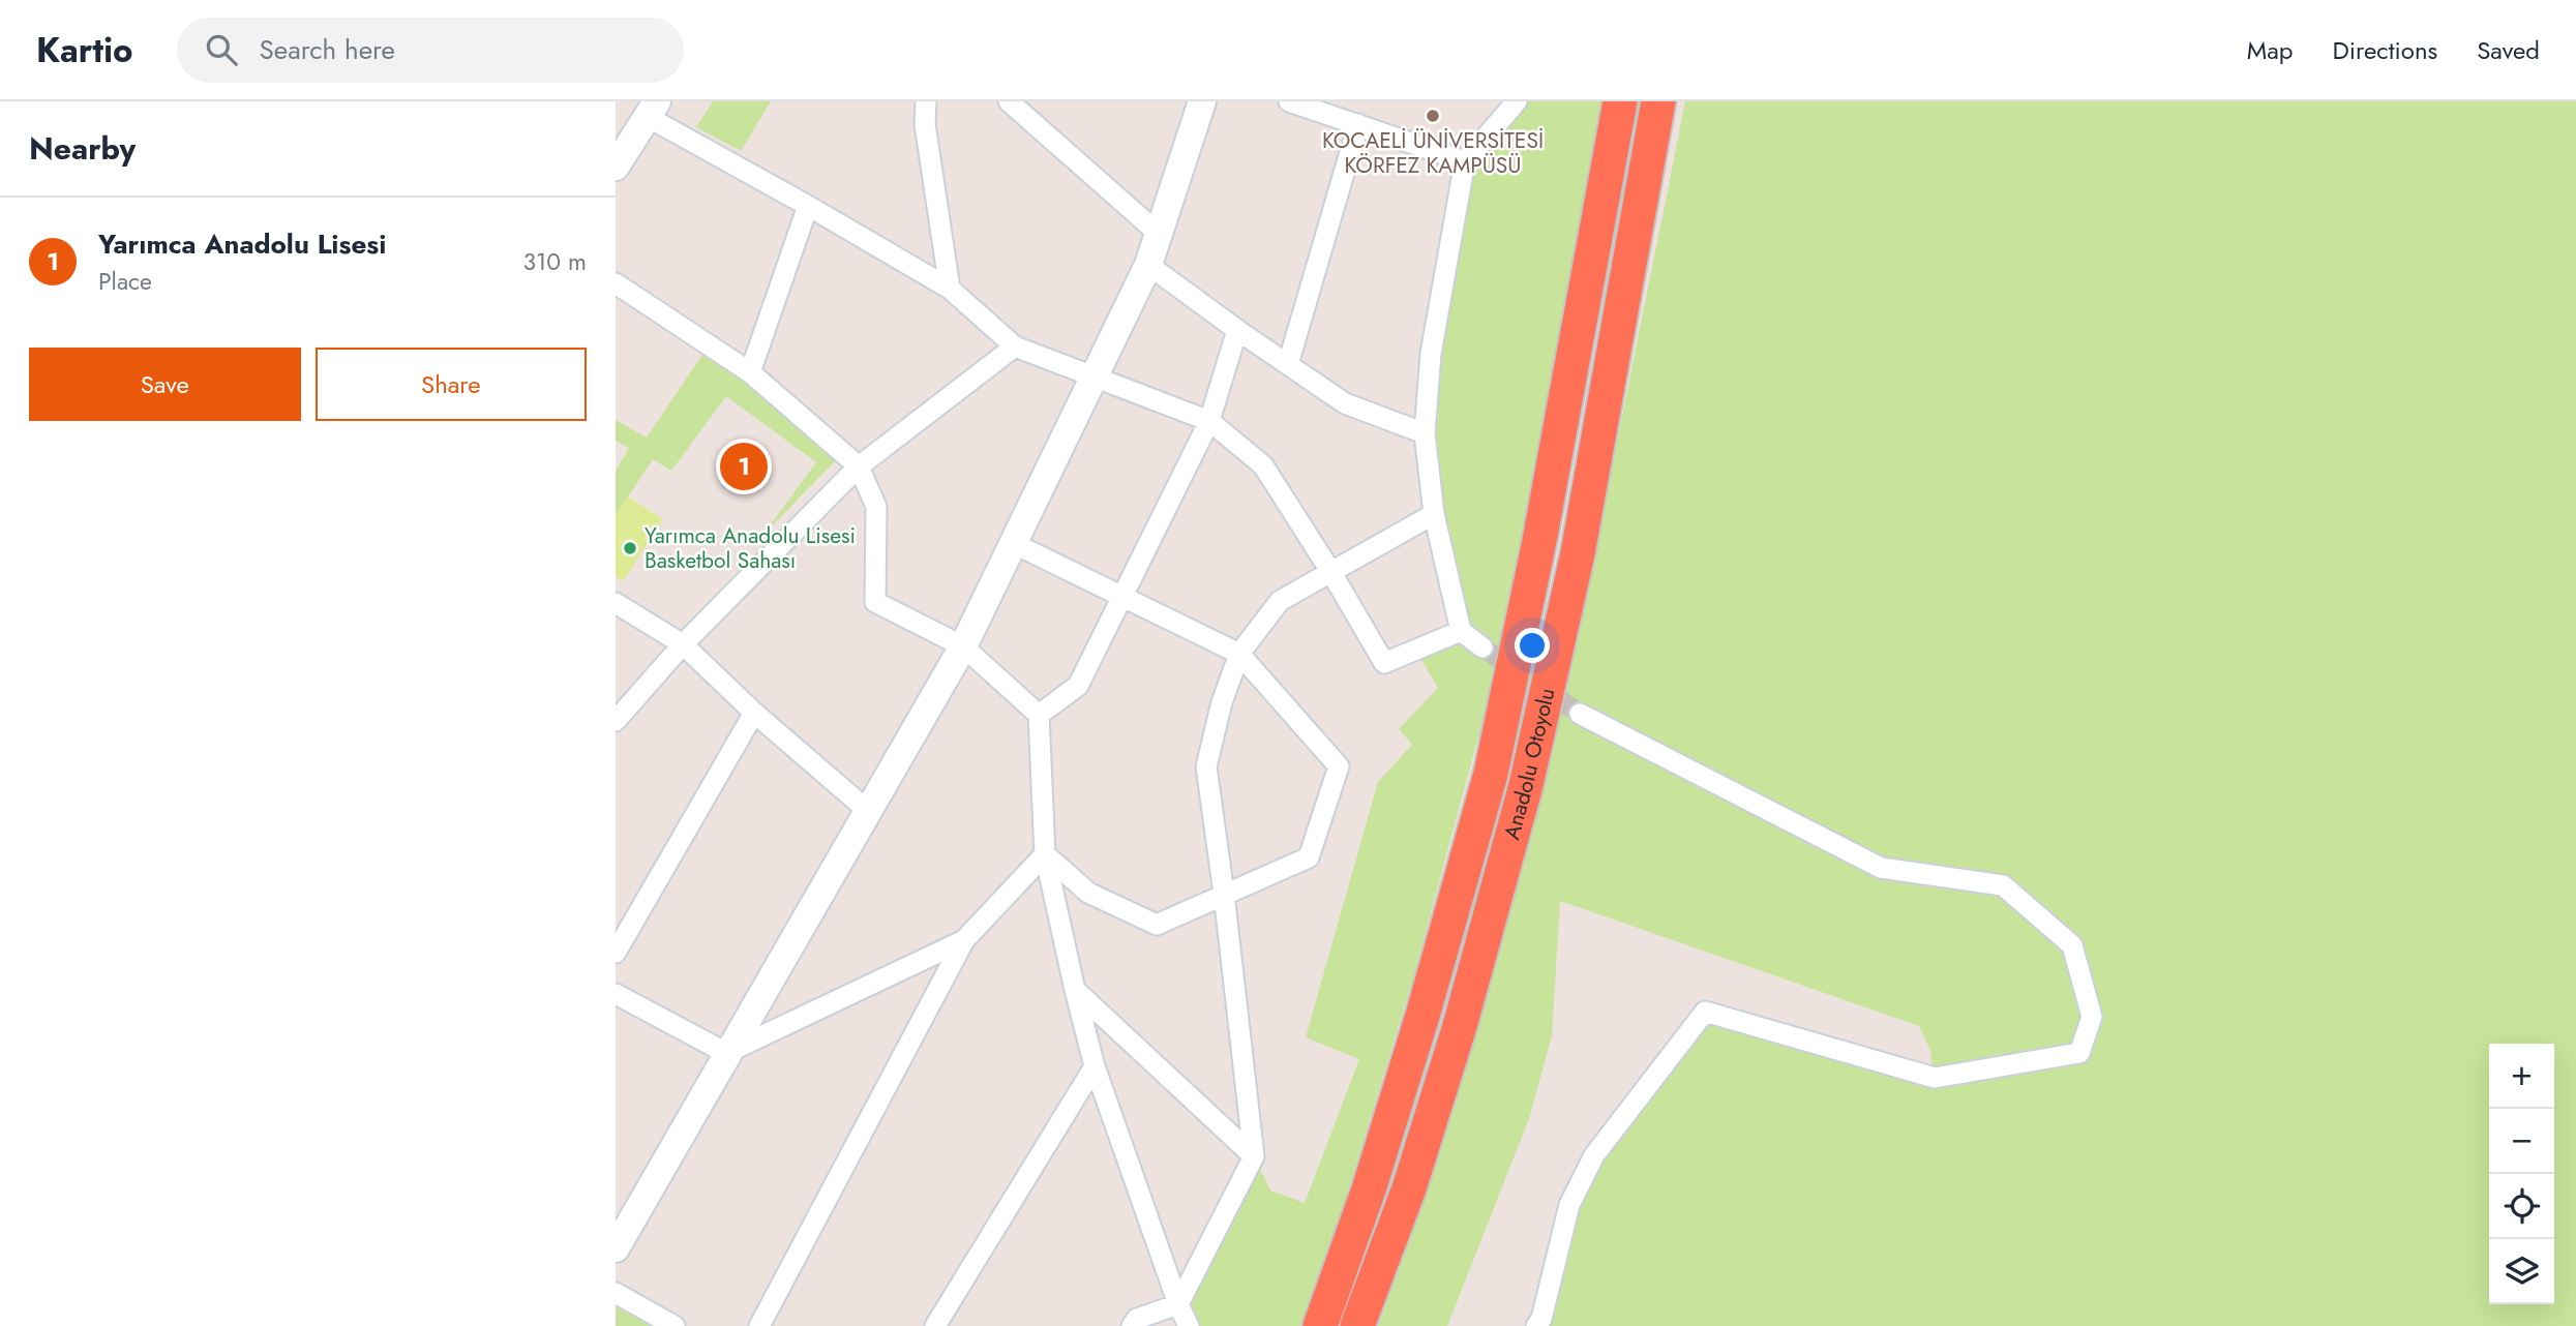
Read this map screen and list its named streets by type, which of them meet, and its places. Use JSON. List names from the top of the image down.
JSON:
{
  "streets": {
    "highway": ["Anadolu Otoyolu"]
  },
  "places": ["KOCAELİ ÜNİVERSİTESİ KÖRFEZ KAMPÜSÜ", "Yarımca Anadolu Lisesi Basketbol Sahası"],
  "page": {
    "header": "Kartio",
    "search": "Search here",
    "nav": ["Map", "Directions", "Saved"],
    "heading": "Nearby",
    "list": [
      {
        "mark": "1",
        "name": "Yarımca Anadolu Lisesi",
        "note": "Place",
        "value": "310 m"
      }
    ],
    "buttons": ["Save", "Share"],
    "pins": "1",
    "map_buttons": ["+", "−"]
  }
}
